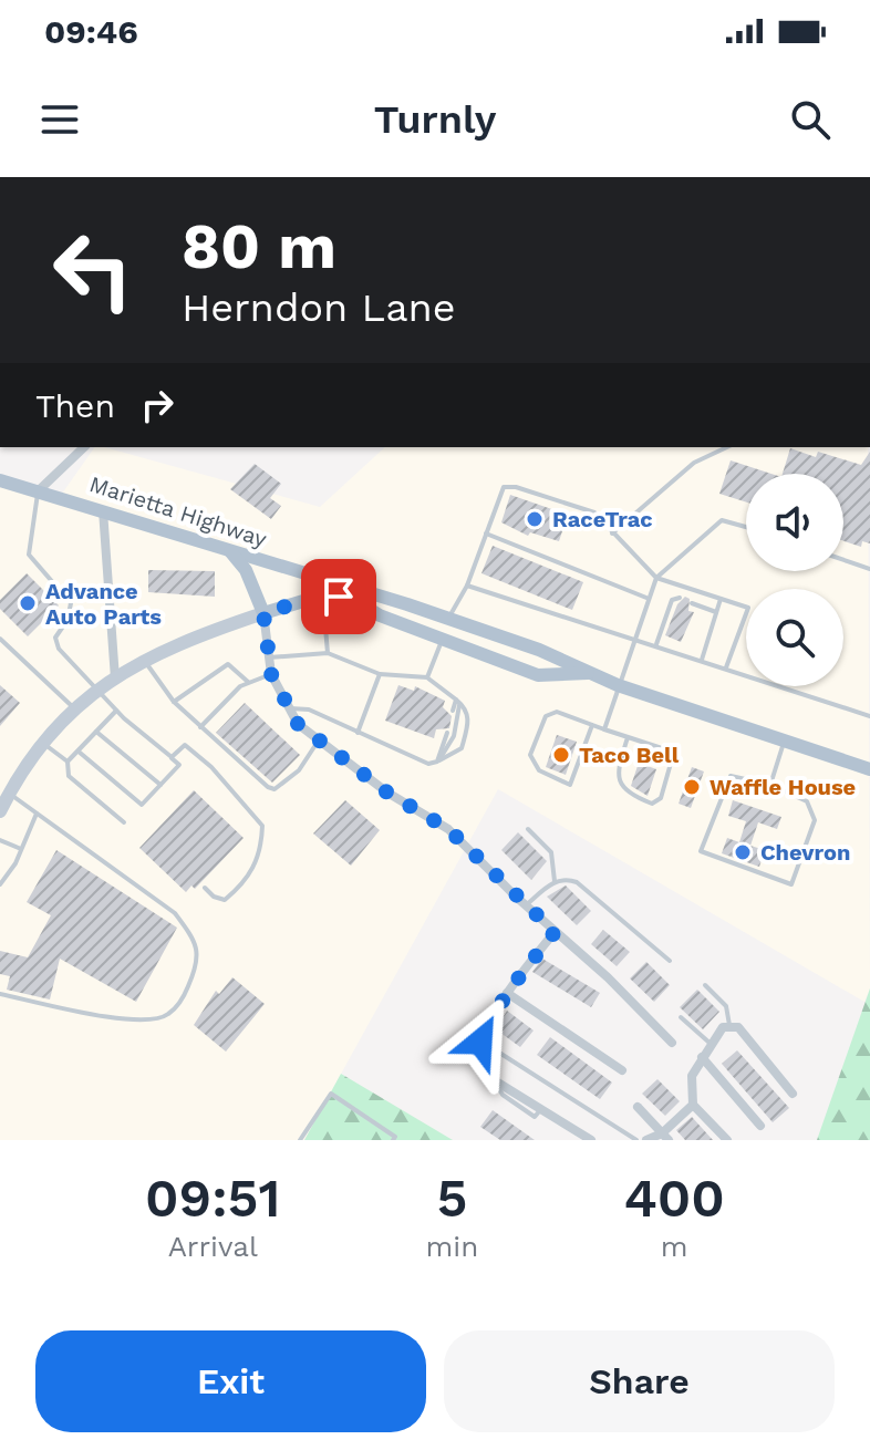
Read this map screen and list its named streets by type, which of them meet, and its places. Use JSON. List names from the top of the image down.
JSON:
{
  "streets": {
    "main road": ["Marietta Highway"]
  },
  "places": [
    "RaceTrac",
    "Advance Auto Parts",
    "Taco Bell",
    "Waffle House",
    "Chevron"
  ],
  "page": {
    "status": "09:46",
    "header": "Turnly",
    "turn": ["80 m", "Herndon Lane"],
    "then": "Then",
    "eta": [
      "09:51",
      "Arrival",
      "5",
      "min",
      "400",
      "m"
    ],
    "buttons": ["Exit", "Share"]
  }
}
